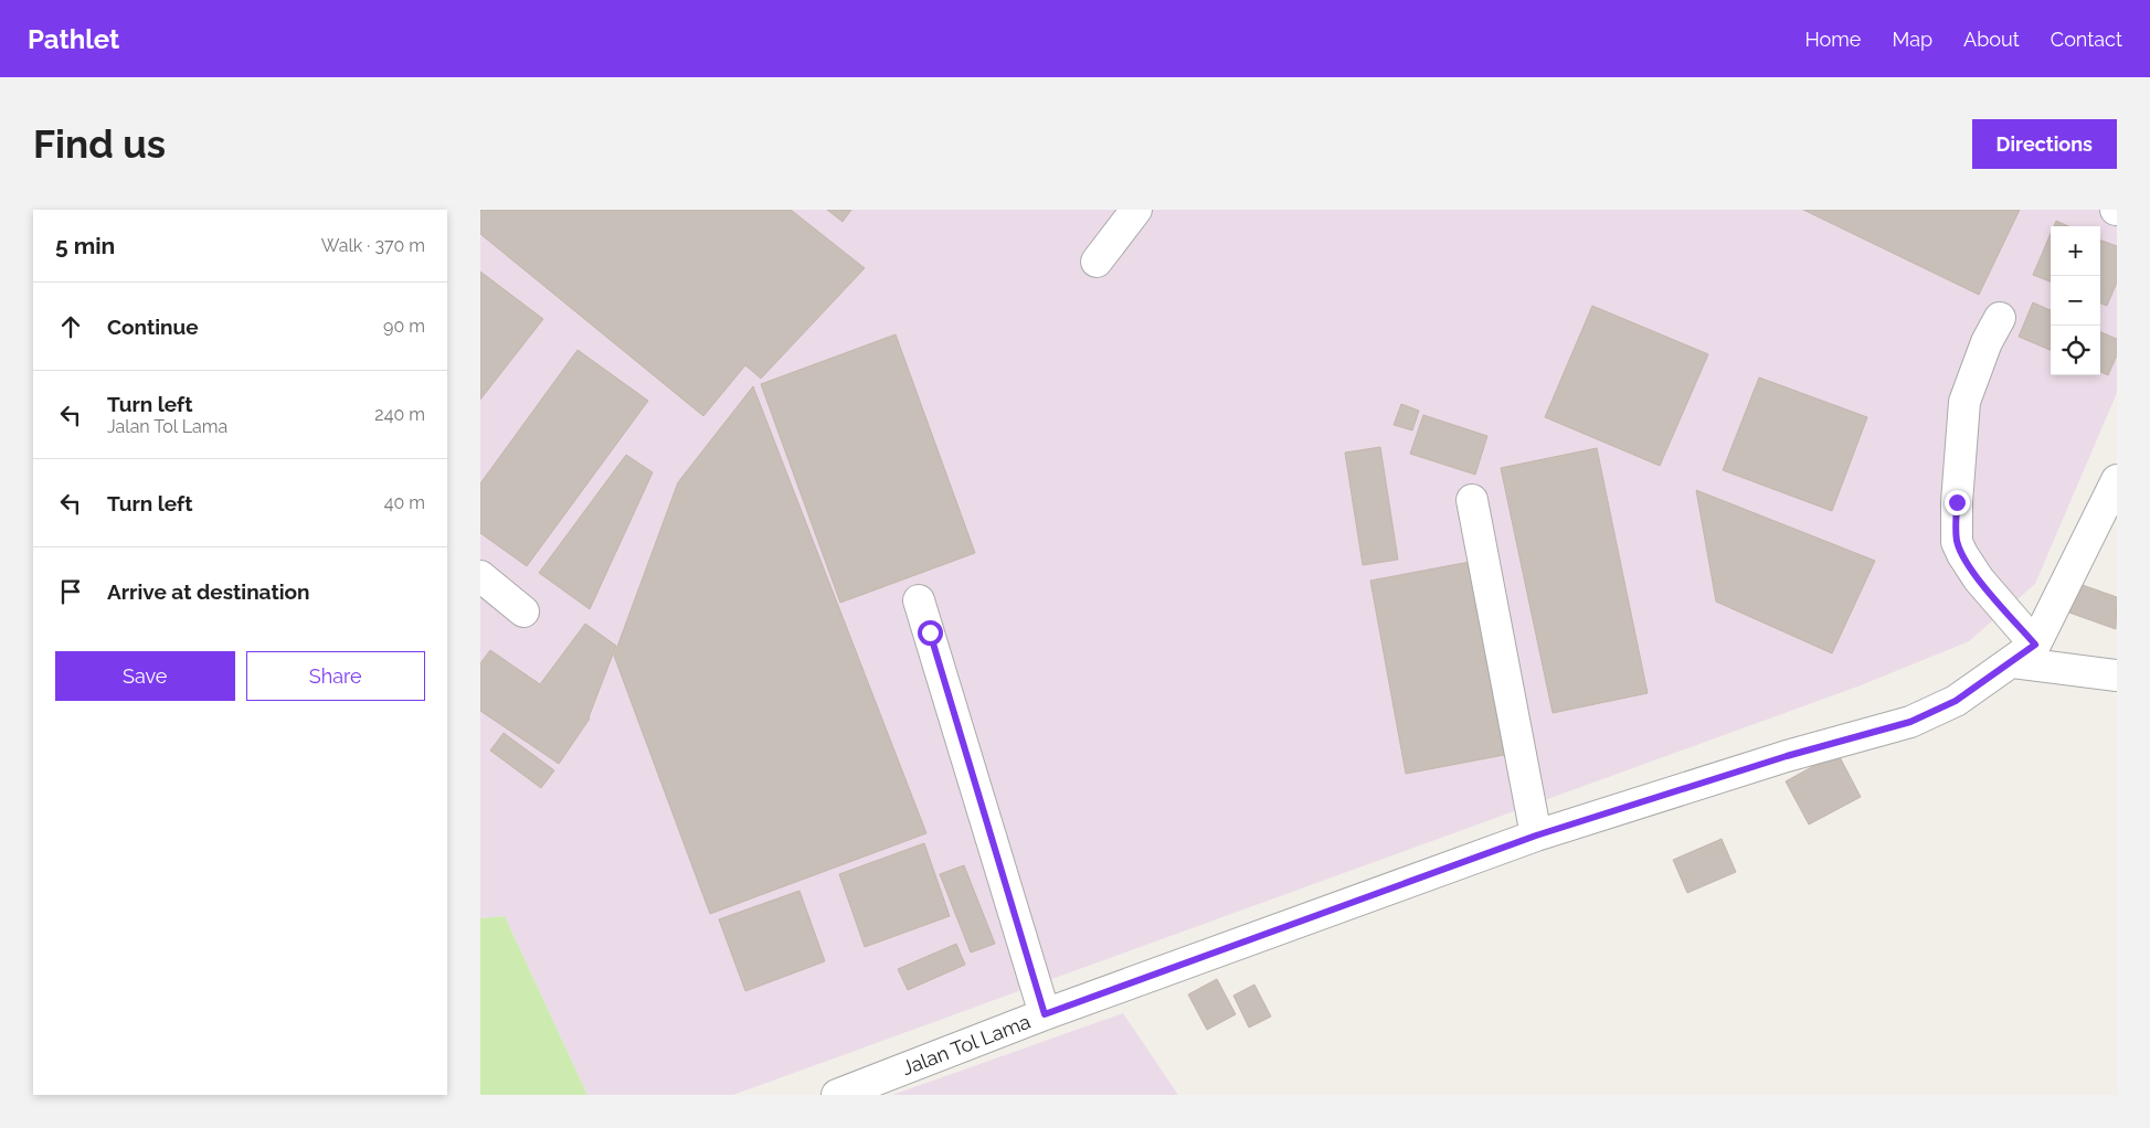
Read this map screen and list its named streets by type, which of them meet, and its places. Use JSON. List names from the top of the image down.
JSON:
{
  "streets": {
    "street": ["Jalan Tol Lama"]
  },
  "page": {
    "header": "Pathlet",
    "nav": [
      "Home",
      "Map",
      "About",
      "Contact"
    ],
    "buttons": [
      "Directions",
      ["Save", "Share"]
    ],
    "title": "Find us",
    "heading": ["5 min", "Walk · 370 m"],
    "map_buttons": ["+", "−"],
    "list": [
      ["Continue", "90 m"],
      ["Turn left", "Jalan Tol Lama", "240 m"],
      ["Turn left", "40 m"],
      "Arrive at destination"
    ]
  }
}
